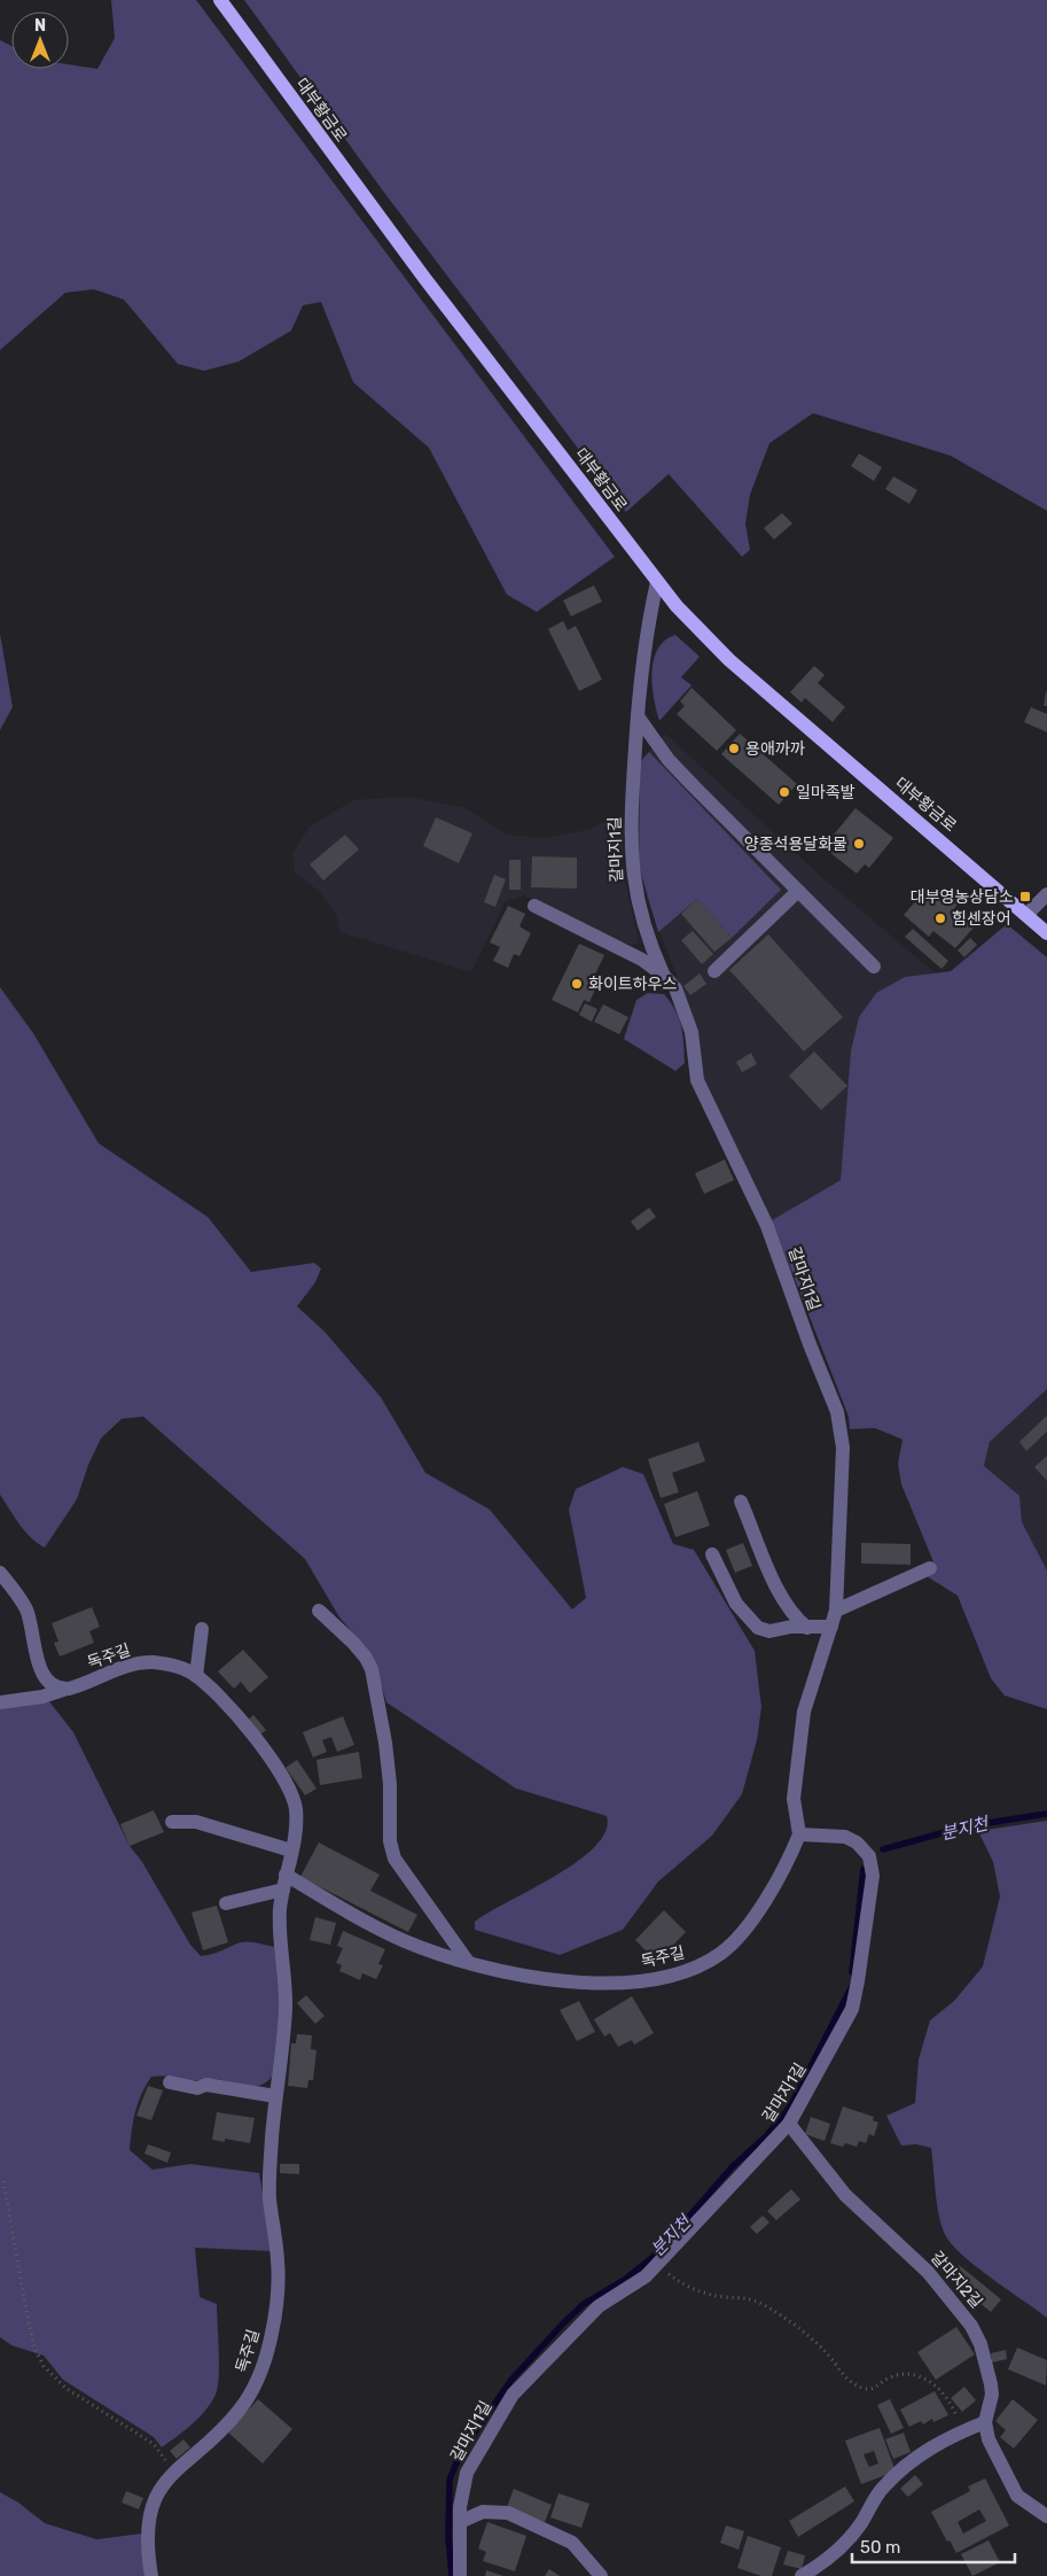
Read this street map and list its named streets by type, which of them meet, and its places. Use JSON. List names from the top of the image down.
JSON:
{
  "streets": {
    "main road": ["대부황금로"],
    "lane": ["갈마지1길", "독주길", "갈마지2길"]
  },
  "crossings": [
    ["대부황금로", "갈마지1길"],
    ["갈마지1길", "독주길"],
    ["갈마지1길", "갈마지2길"]
  ],
  "water": ["분지천"],
  "places": {
    "other": [
      "용애까까",
      "일마족발",
      "양종석용달화물",
      "힘센장어",
      "화이트하우스"
    ],
    "transit": ["대부영농상담소"]
  },
  "scale_bar": "50 m",
  "north": "top"
}
